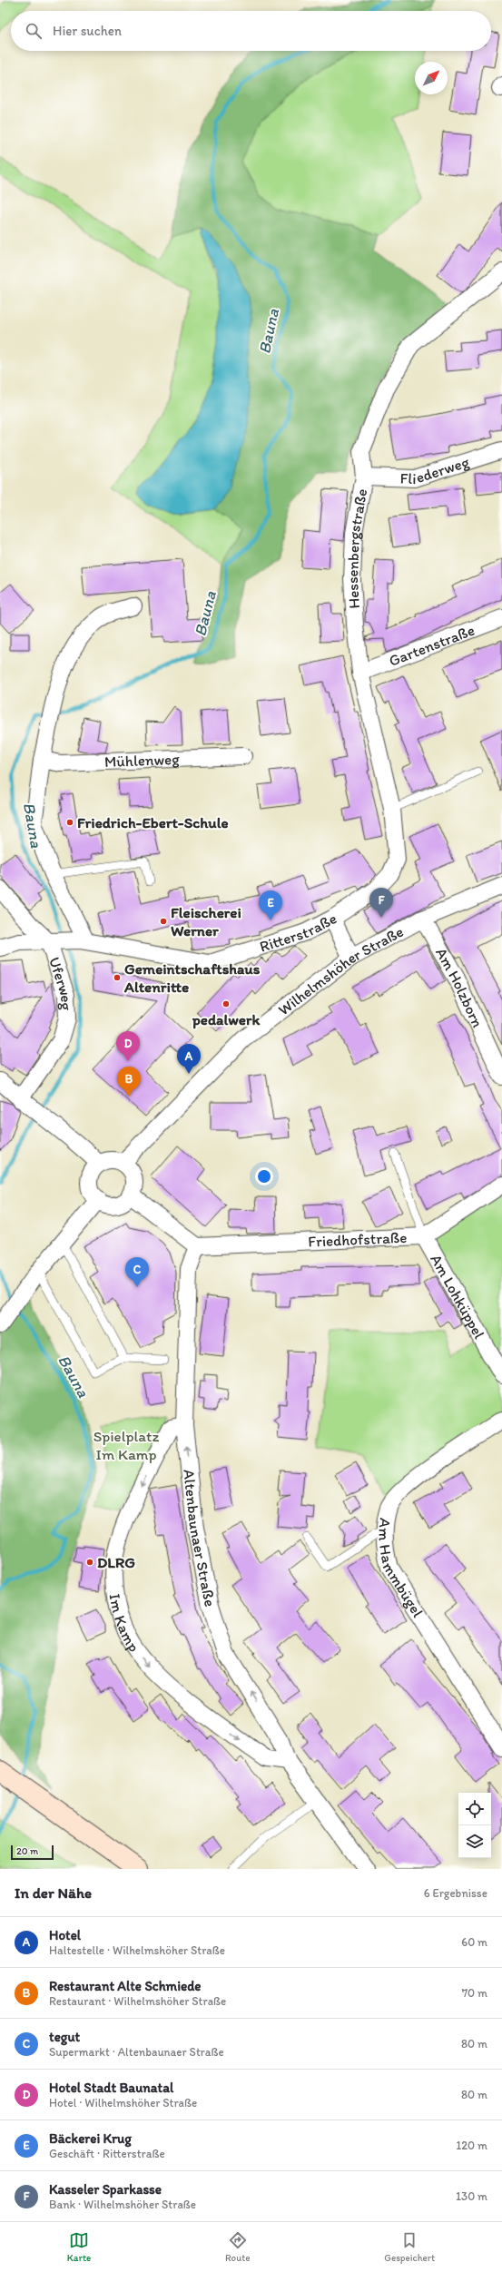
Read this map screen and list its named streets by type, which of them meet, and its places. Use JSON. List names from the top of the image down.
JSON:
{
  "streets": {
    "street": [
      "Fliederweg",
      "Hessenbergstraße",
      "Gartenstraße",
      "Mühlenweg",
      "Ritterstraße",
      "Wilhelmshöher Straße",
      "Uferweg",
      "Am Holzborn",
      "Friedhofstraße",
      "Am Lohküppel",
      "Altenbaunaer Straße",
      "Am Hammbügel",
      "Im Kamp"
    ]
  },
  "crossings": [
    ["Fliederweg", "Hessenbergstraße"],
    ["Hessenbergstraße", "Gartenstraße"],
    ["Hessenbergstraße", "Ritterstraße"],
    ["Ritterstraße", "Uferweg"],
    ["Wilhelmshöher Straße", "Am Holzborn"],
    ["Friedhofstraße", "Am Lohküppel"],
    ["Friedhofstraße", "Altenbaunaer Straße"],
    ["Altenbaunaer Straße", "Im Kamp"]
  ],
  "one_way": ["Altenbaunaer Straße"],
  "water": ["Bauna"],
  "parks": ["Spielplatz Im Kamp"],
  "places": [
    "Friedrich-Ebert-Schule",
    "Fleischerei Werner",
    "Gemeintschaftshaus Altenritte",
    "pedalwerk",
    "DLRG"
  ],
  "scale_bar": "20 m",
  "north": "top right",
  "page": {
    "search": "Hier suchen",
    "pins": [
      "F",
      "E",
      "D",
      "A",
      "B",
      "C"
    ],
    "scale": "20 m",
    "heading": ["In der Nähe", "6 Ergebnisse"],
    "list": [
      {
        "mark": "A",
        "name": "Hotel",
        "note": "Haltestelle · Wilhelmshöher Straße",
        "value": "60 m"
      },
      {
        "mark": "B",
        "name": "Restaurant Alte Schmiede",
        "note": "Restaurant · Wilhelmshöher Straße",
        "value": "70 m"
      },
      {
        "mark": "C",
        "name": "tegut",
        "note": "Supermarkt · Altenbaunaer Straße",
        "value": "80 m"
      },
      {
        "mark": "D",
        "name": "Hotel Stadt Baunatal",
        "note": "Hotel · Wilhelmshöher Straße",
        "value": "80 m"
      },
      {
        "mark": "E",
        "name": "Bäckerei Krug",
        "note": "Geschäft · Ritterstraße",
        "value": "120 m"
      },
      {
        "mark": "F",
        "name": "Kasseler Sparkasse",
        "note": "Bank · Wilhelmshöher Straße",
        "value": "130 m"
      }
    ],
    "nav": ["Karte", "Route", "Gespeichert"]
  }
}
